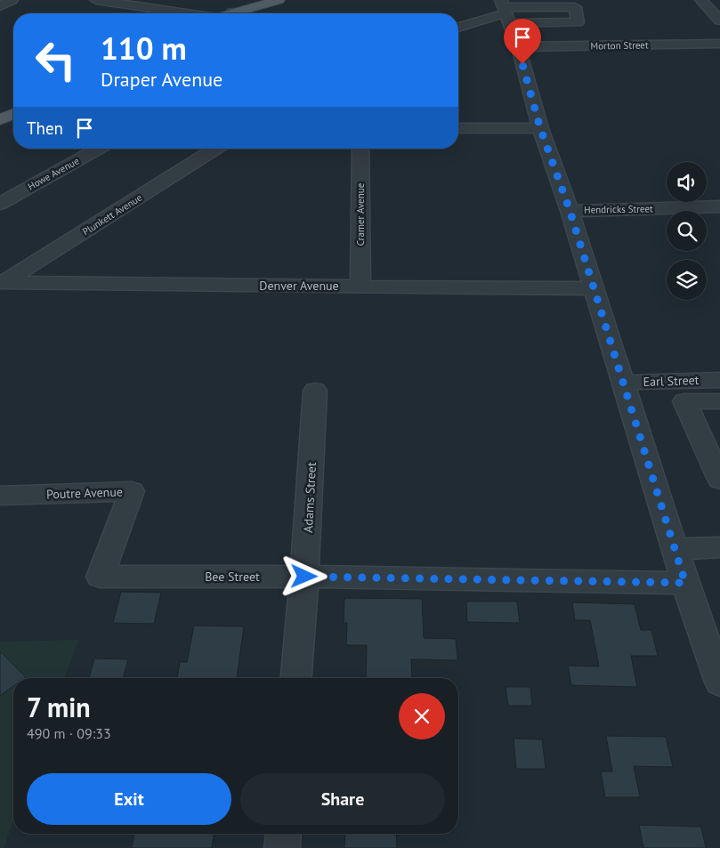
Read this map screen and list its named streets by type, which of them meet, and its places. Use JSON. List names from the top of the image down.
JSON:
{
  "streets": {
    "street": [
      "Morton Street",
      "Howe Avenue",
      "Hendricks Street",
      "Plunkett Avenue",
      "Cramer Avenue",
      "Denver Avenue",
      "Earl Street",
      "Poutre Avenue",
      "Adams Street",
      "Bee Street"
    ]
  },
  "crossings": [
    ["Plunkett Avenue", "Denver Avenue"],
    ["Cramer Avenue", "Denver Avenue"],
    ["Poutre Avenue", "Bee Street"],
    ["Adams Street", "Bee Street"]
  ],
  "page": {
    "turn": ["110 m", "Draper Avenue"],
    "then": "Then",
    "heading": ["7 min", "490 m · 09:33"],
    "buttons": ["Exit", "Share"]
  }
}
